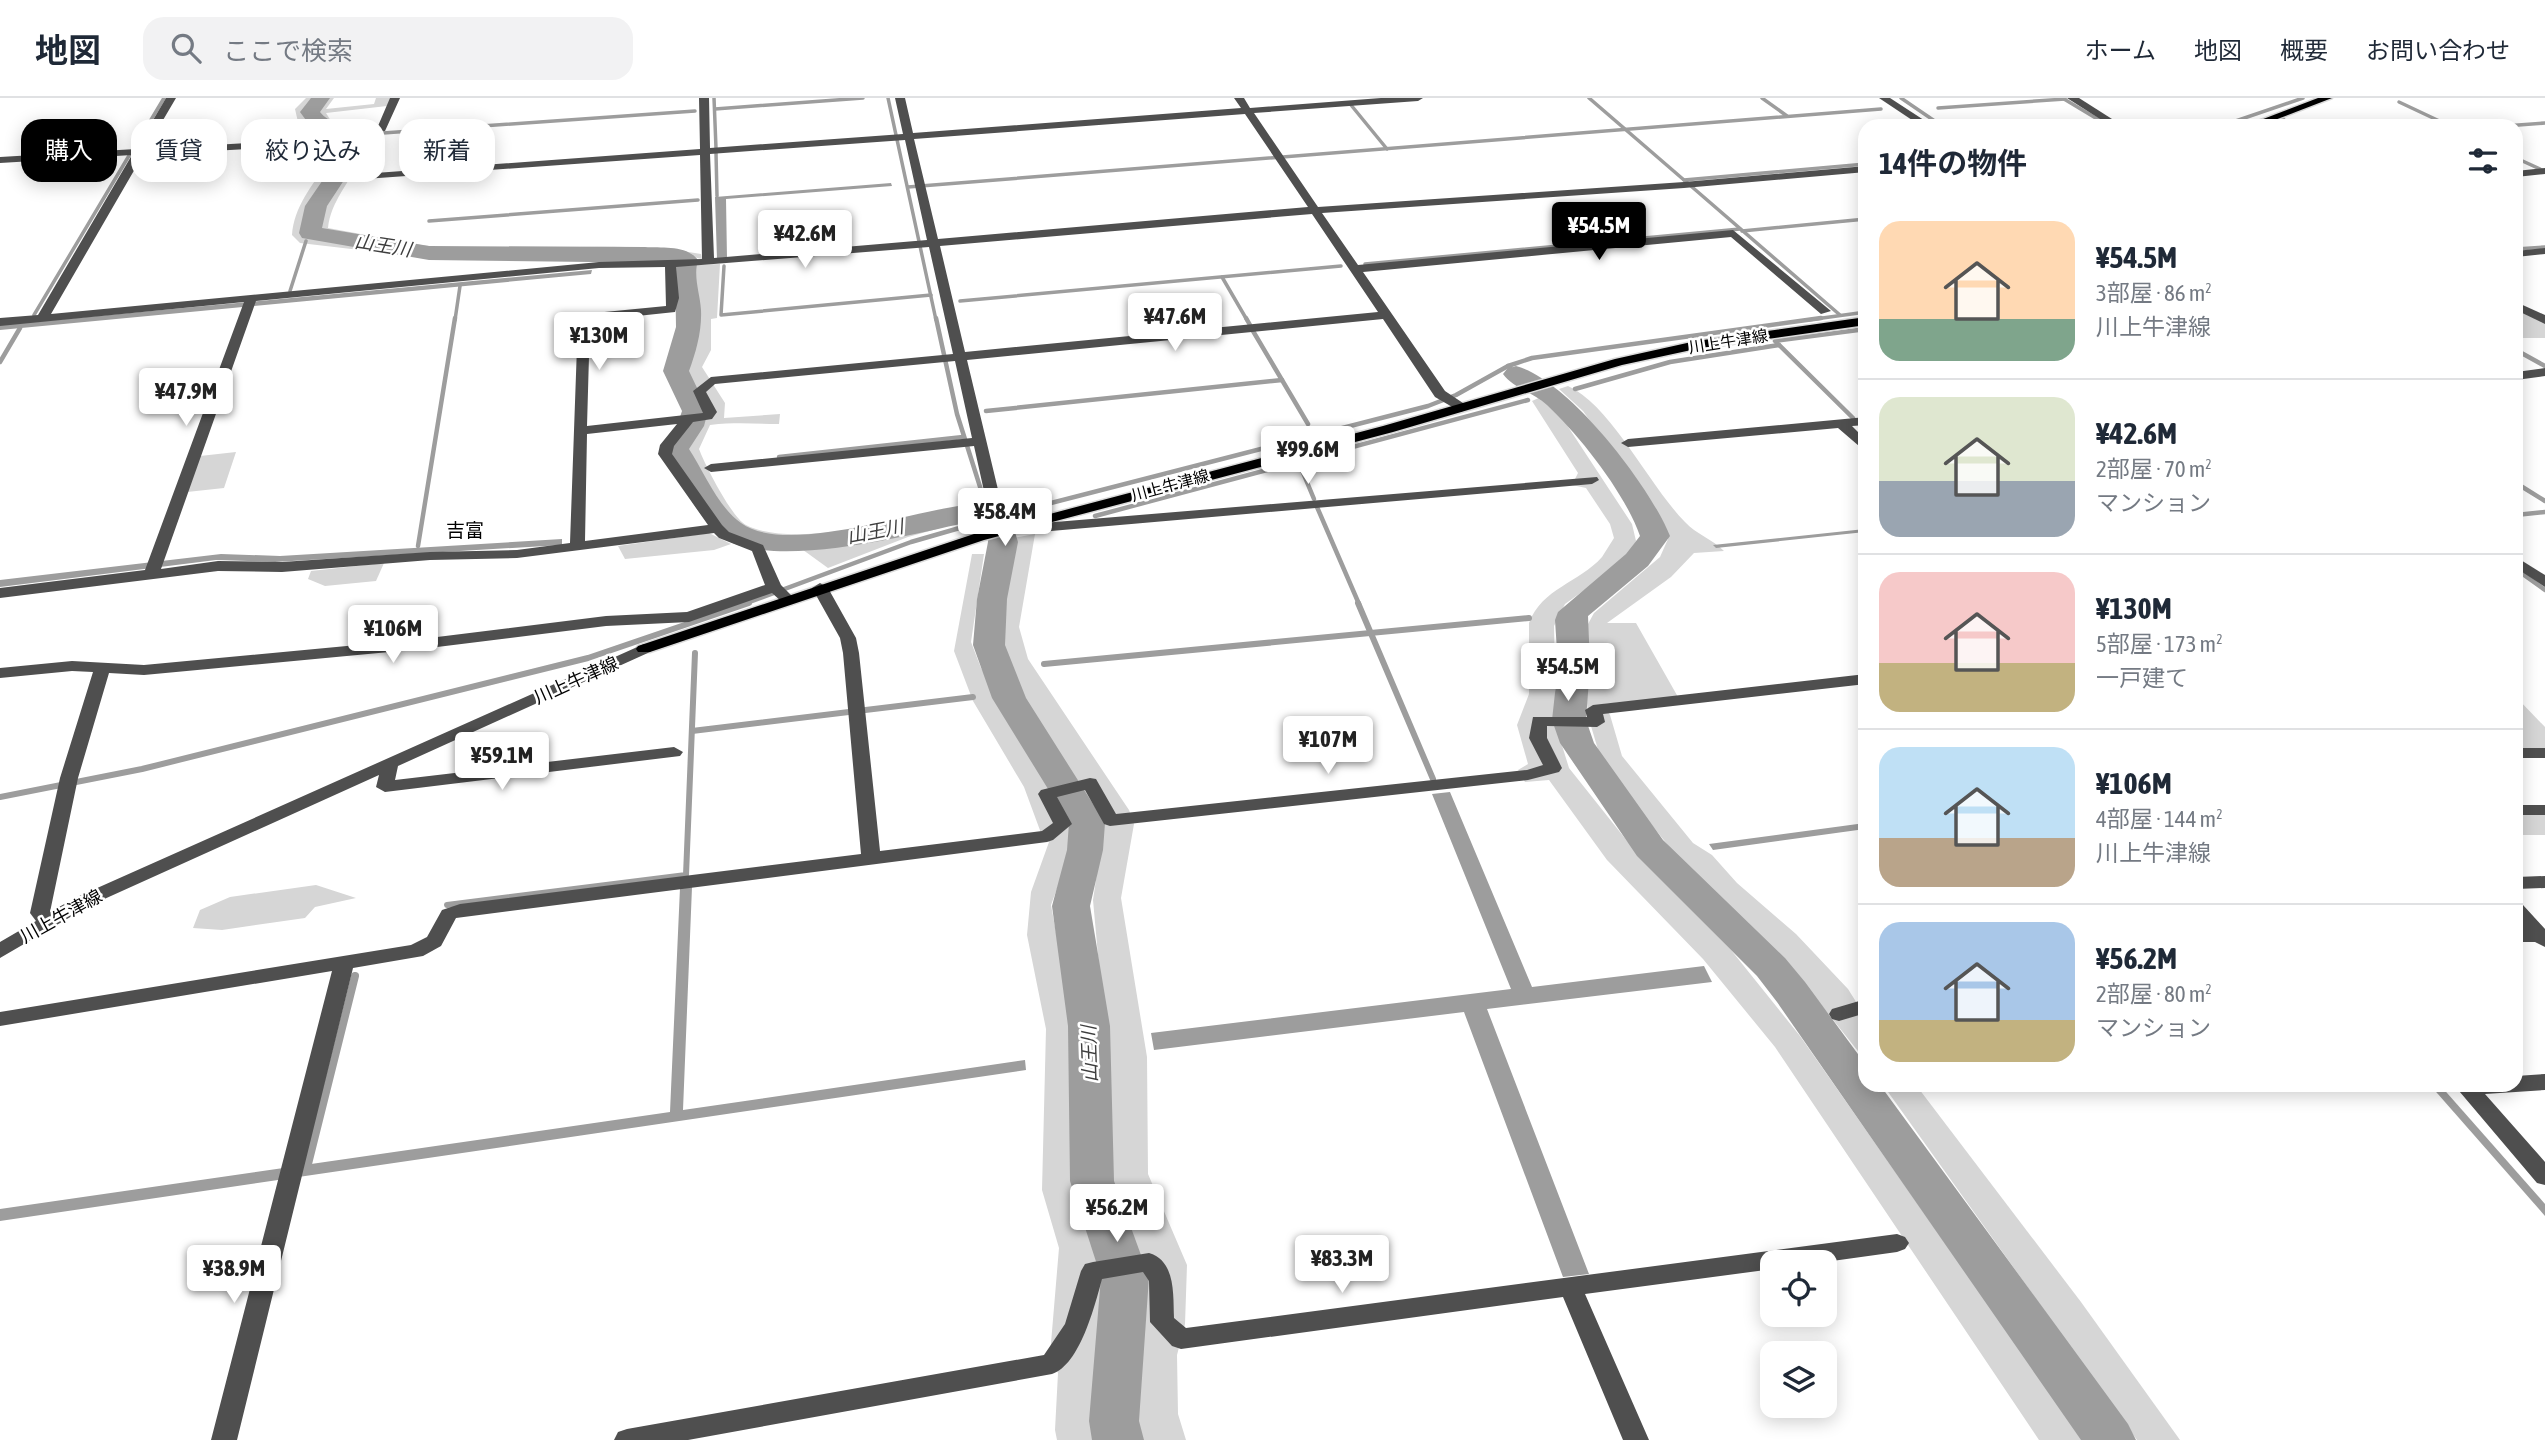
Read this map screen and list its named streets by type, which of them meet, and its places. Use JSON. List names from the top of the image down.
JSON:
{
  "streets": {
    "main road": ["川上牛津線"]
  },
  "districts": ["吉富"],
  "water": ["山王川"],
  "page": {
    "header": "地図",
    "search": "ここで検索",
    "nav": [
      "ホーム",
      "地図",
      "概要",
      "お問い合わせ"
    ],
    "chip": [
      "購入",
      "賃貸",
      "絞り込み",
      "新着"
    ],
    "heading": "14件の物件",
    "price": [
      "¥54.5M",
      "¥42.6M",
      "¥47.6M",
      "¥130M",
      "¥47.9M",
      "¥99.6M",
      "¥58.4M",
      "¥106M",
      "¥54.5M",
      "¥107M",
      "¥59.1M",
      "¥56.2M",
      "¥83.3M",
      "¥38.9M"
    ],
    "list": [
      {
        "name": "¥54.5M",
        "note": "3部屋 · 86 m² · 川上牛津線"
      },
      {
        "name": "¥42.6M",
        "note": "2部屋 · 70 m² · マンション"
      },
      {
        "name": "¥130M",
        "note": "5部屋 · 173 m² · 一戸建て"
      },
      {
        "name": "¥106M",
        "note": "4部屋 · 144 m² · 川上牛津線"
      },
      {
        "name": "¥56.2M",
        "note": "2部屋 · 80 m² · マンション"
      }
    ]
  }
}
